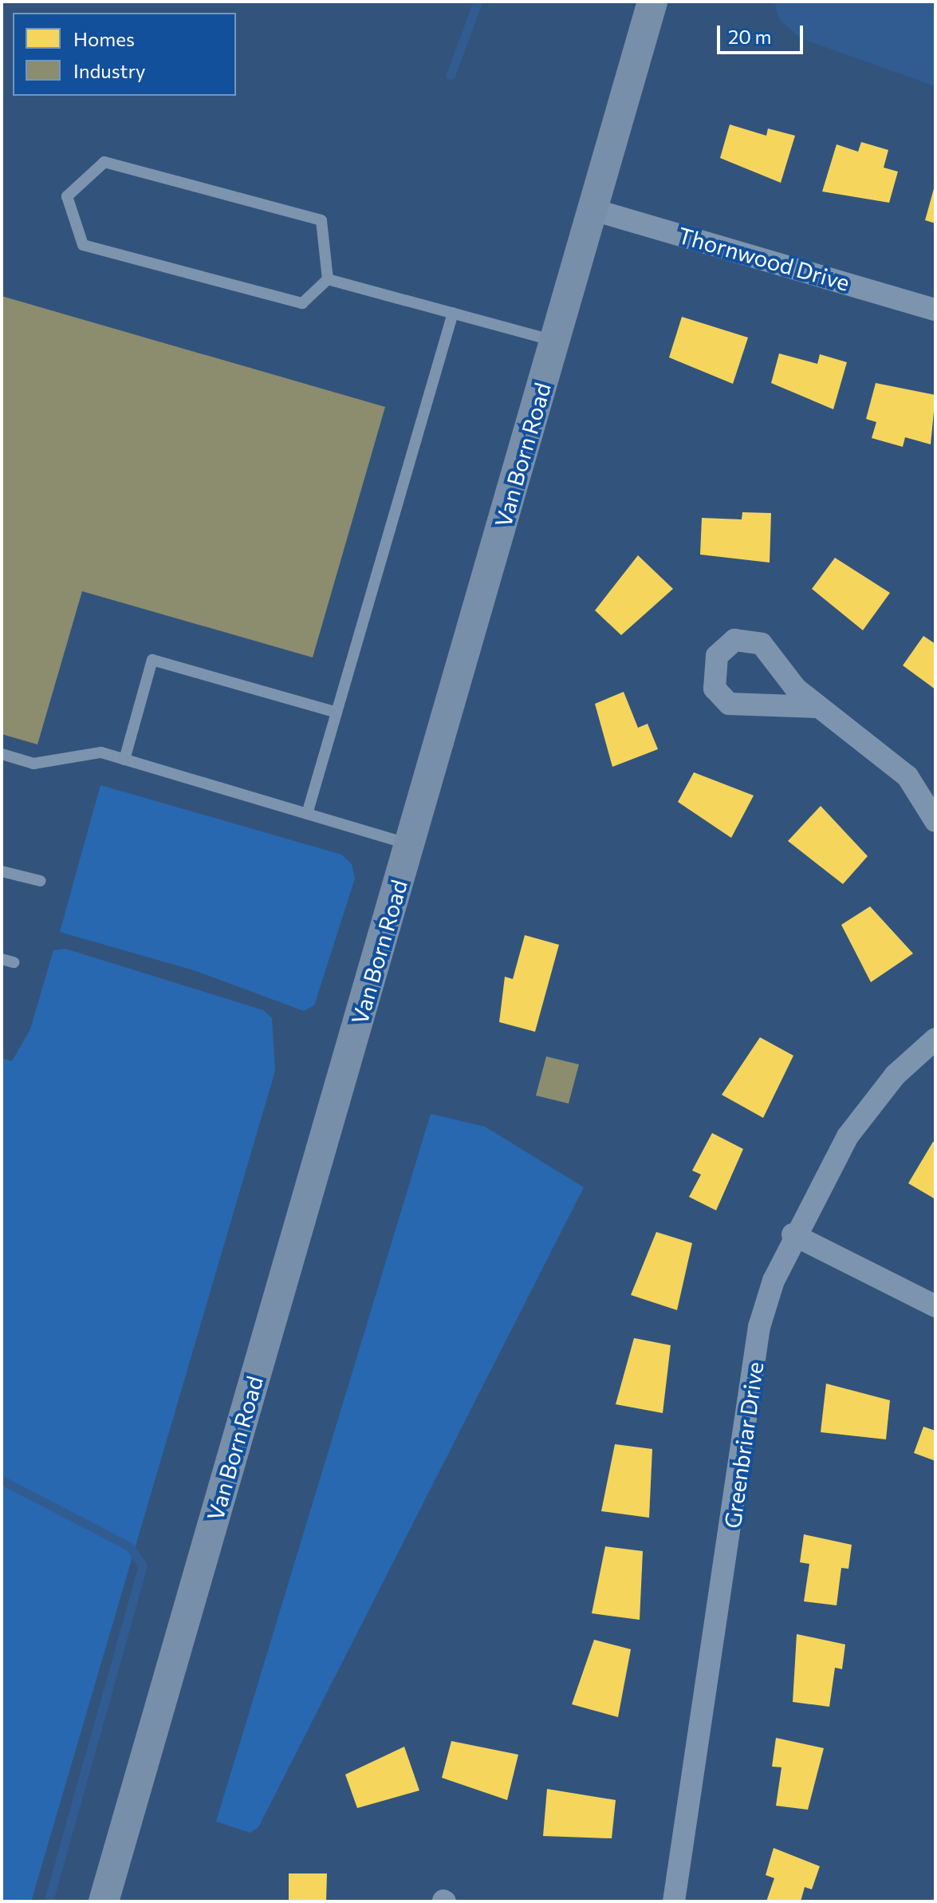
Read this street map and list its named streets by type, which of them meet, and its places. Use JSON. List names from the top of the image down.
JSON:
{
  "streets": {
    "street": ["Thornwood Drive", "Van Born Road", "Greenbriar Drive"]
  },
  "crossings": [
    ["Thornwood Drive", "Van Born Road"]
  ],
  "legend": ["Homes", "Industry"],
  "scale_bar": "20 m"
}
